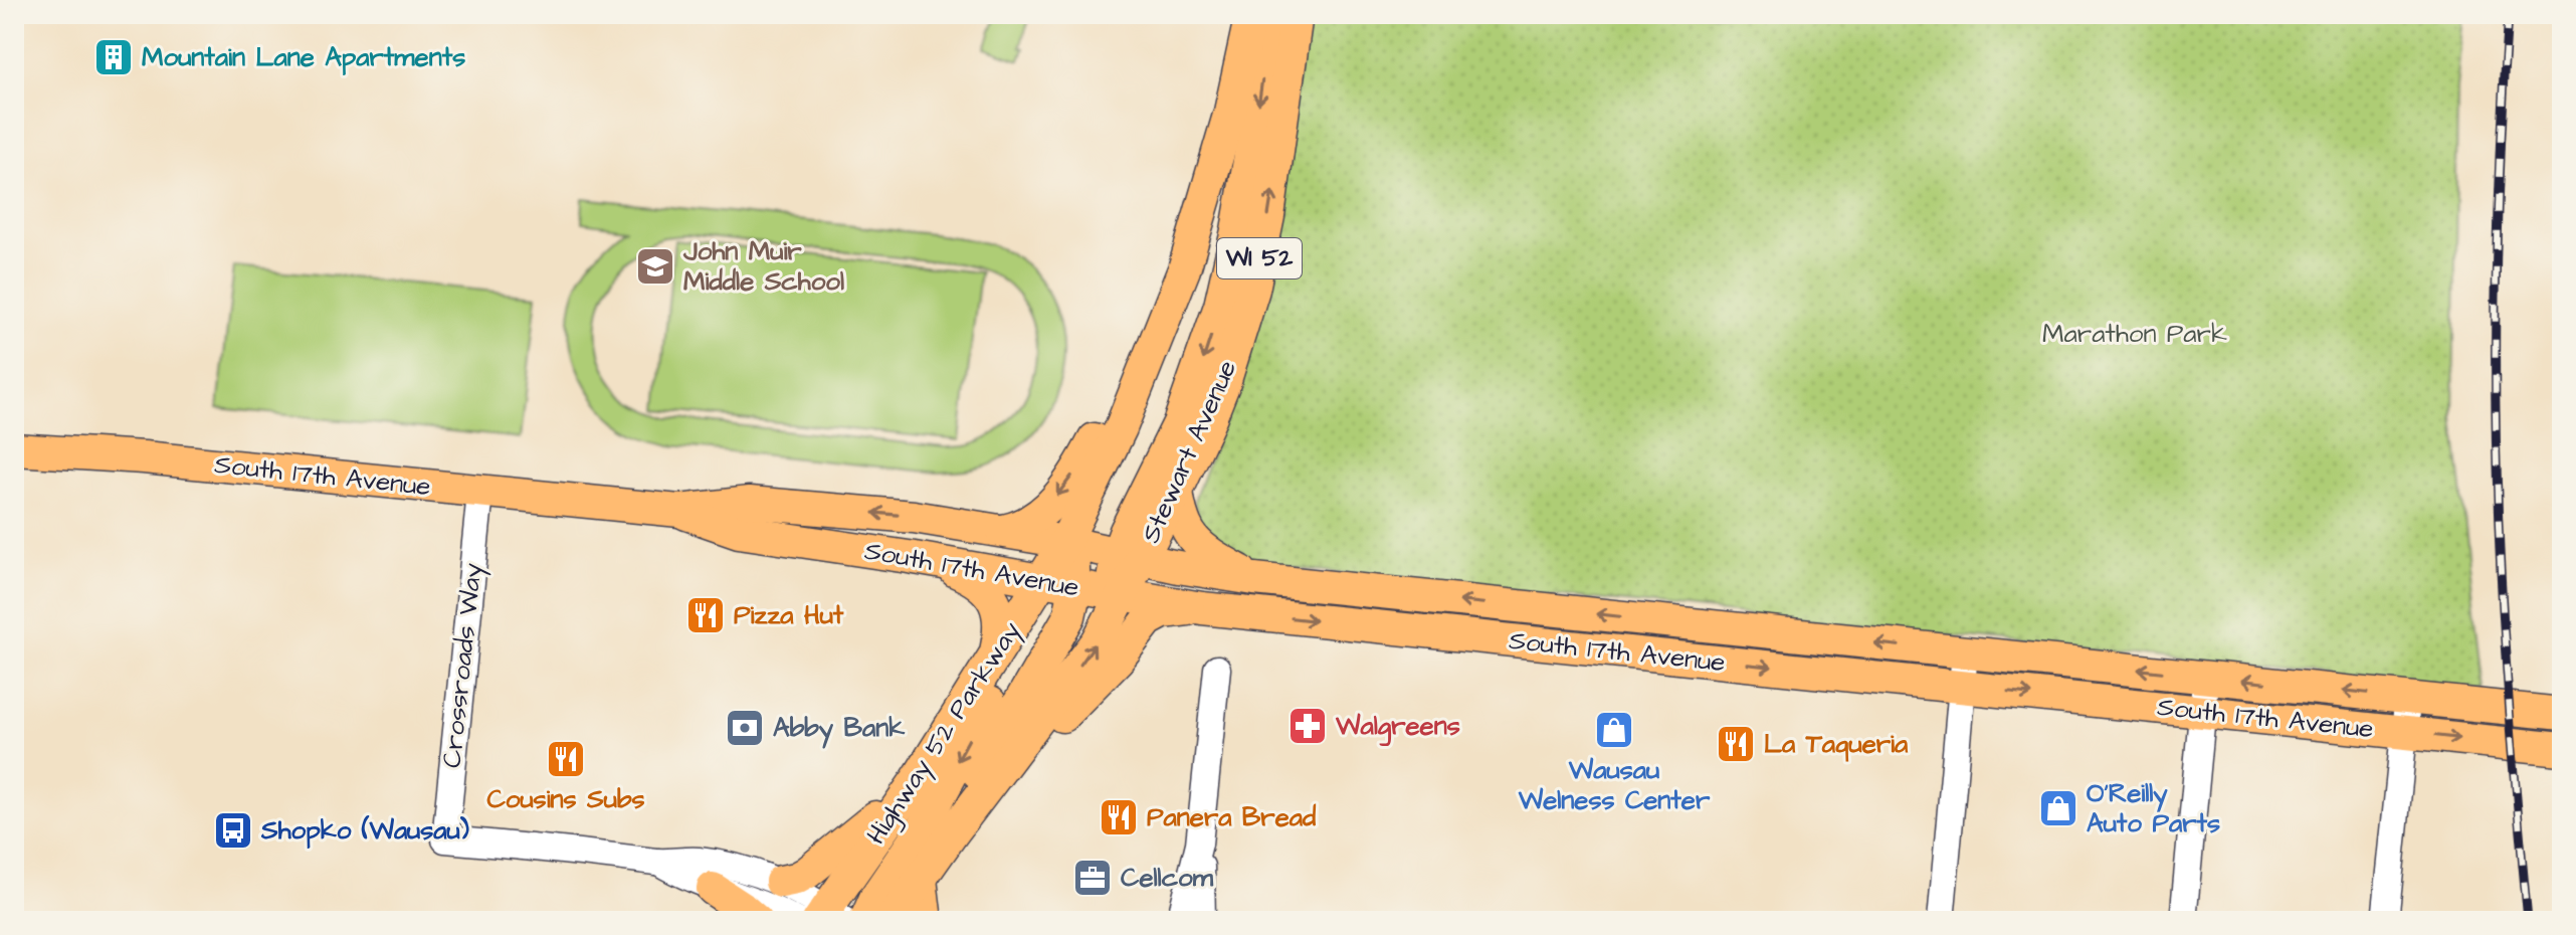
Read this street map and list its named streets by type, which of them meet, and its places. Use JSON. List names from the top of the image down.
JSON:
{
  "streets": {
    "main road": [
      "WI 52",
      "Stewart Avenue",
      "South 17th Avenue",
      "Highway 52 Parkway"
    ],
    "street": ["Crossroads Way"]
  },
  "crossings": [
    ["WI 52", "Stewart Avenue"],
    ["WI 52", "South 17th Avenue"],
    ["WI 52", "Highway 52 Parkway"],
    ["Stewart Avenue", "South 17th Avenue"],
    ["South 17th Avenue", "Crossroads Way"],
    ["South 17th Avenue", "Highway 52 Parkway"]
  ],
  "parks": ["Marathon Park"],
  "places": {
    "building": ["Mountain Lane Apartments"],
    "school or university": ["John Muir Middle School"],
    "restaurant": [
      "Pizza Hut",
      "La Taqueria",
      "Cousins Subs",
      "Panera Bread"
    ],
    "pharmacy": ["Walgreens"],
    "bank": ["Abby Bank"],
    "shop": ["Wausau Welness Center", "O'Reilly Auto Parts"],
    "bus stop": ["Shopko (Wausau)"],
    "office": ["Cellcom"]
  }
}
